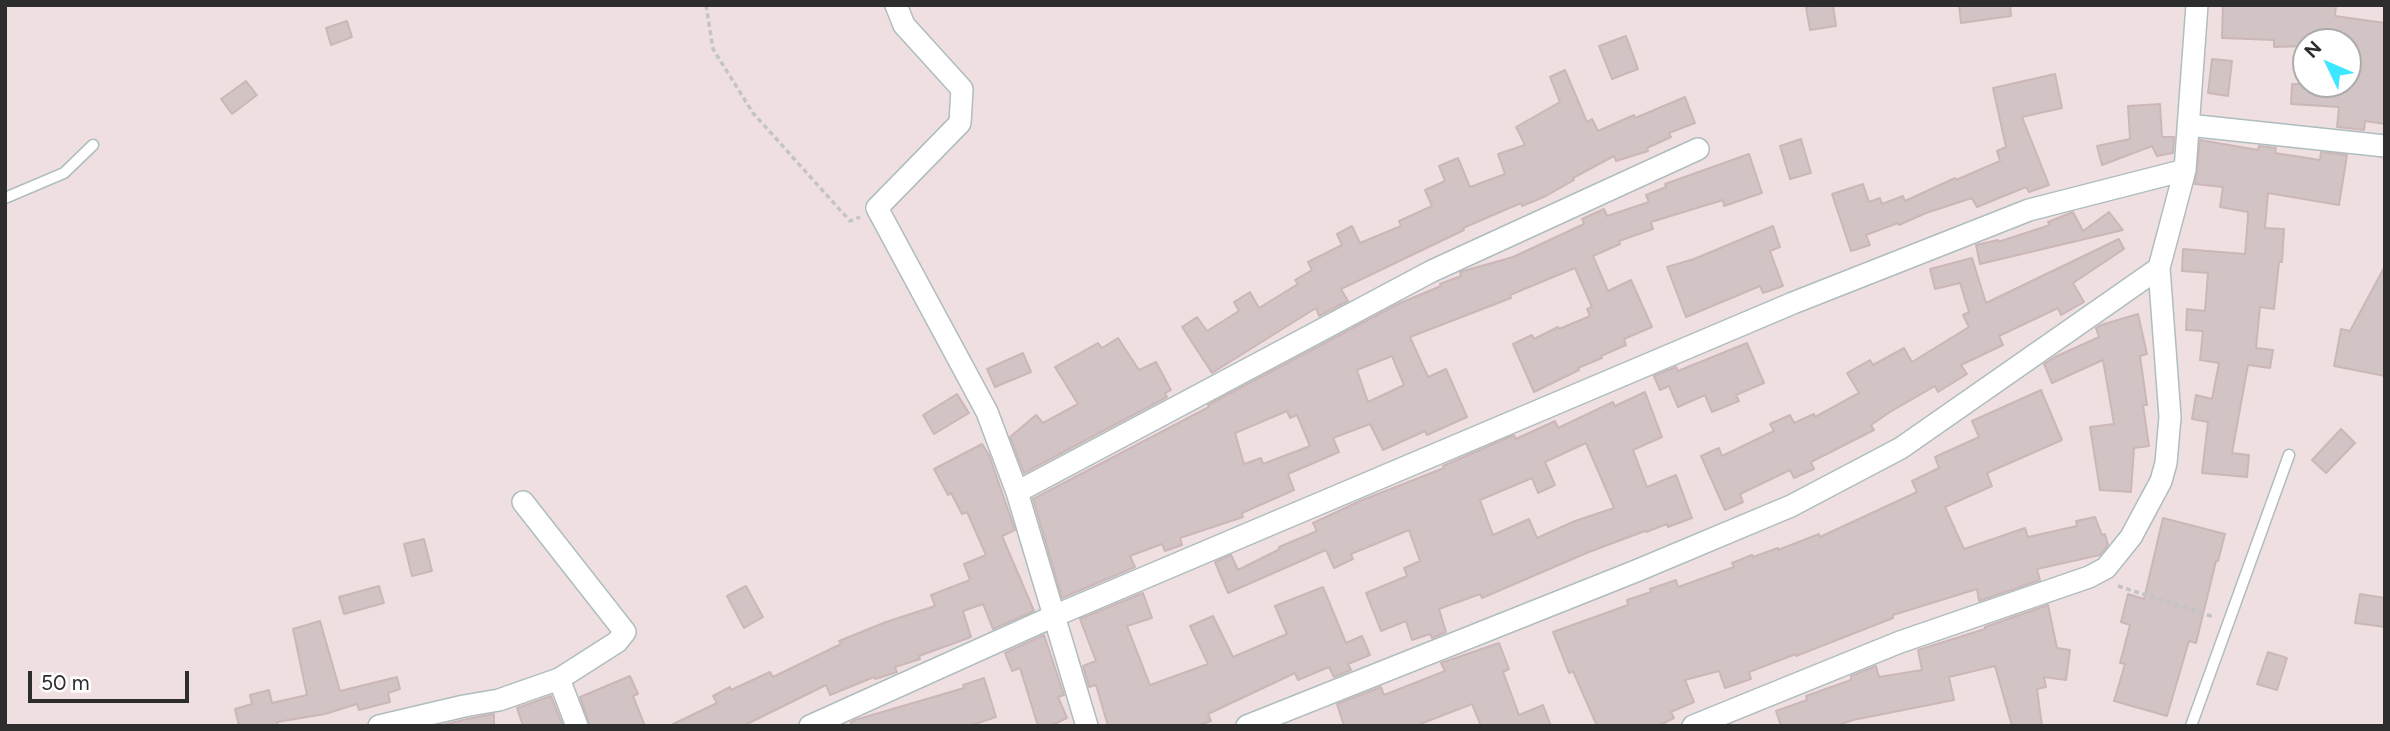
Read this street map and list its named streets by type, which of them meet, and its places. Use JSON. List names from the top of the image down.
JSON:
{
  "scale_bar": "50 m",
  "north": "top left"
}
